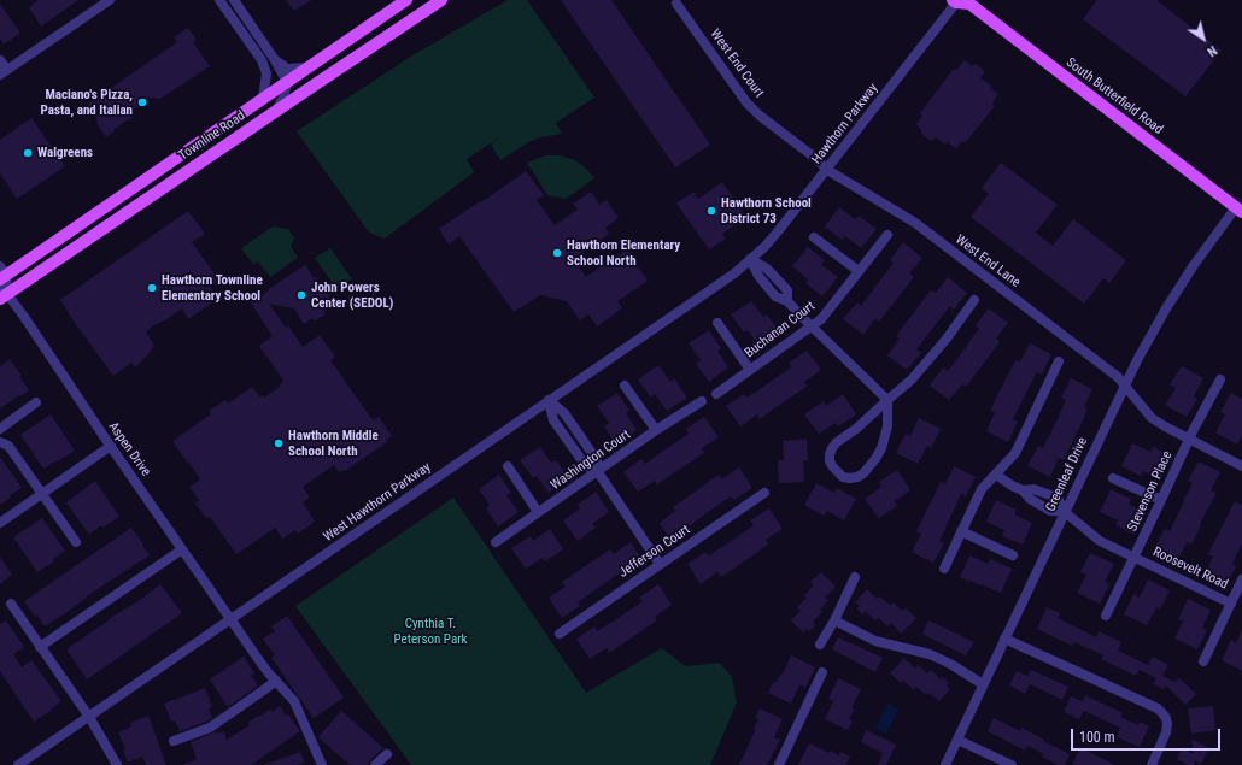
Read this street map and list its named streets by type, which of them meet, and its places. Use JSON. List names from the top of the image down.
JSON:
{
  "streets": {
    "main road": ["South Butterfield Road", "Townline Road"],
    "street": [
      "West End Court",
      "Hawthorn Parkway",
      "West End Lane",
      "Buchanan Court",
      "Aspen Drive",
      "Washington Court",
      "Greenleaf Drive",
      "Stevenson Place",
      "West Hawthorn Parkway",
      "Jefferson Court",
      "Roosevelt Road"
    ]
  },
  "crossings": [
    ["West End Court", "Hawthorn Parkway"],
    ["West End Court", "West End Lane"],
    ["South Butterfield Road", "Hawthorn Parkway"],
    ["South Butterfield Road", "Greenleaf Drive"],
    ["Hawthorn Parkway", "West End Lane"],
    ["Hawthorn Parkway", "West Hawthorn Parkway"],
    ["Townline Road", "Aspen Drive"],
    ["West End Lane", "Greenleaf Drive"],
    ["West End Lane", "Stevenson Place"],
    ["Aspen Drive", "West Hawthorn Parkway"],
    ["Greenleaf Drive", "Roosevelt Road"],
    ["Stevenson Place", "Roosevelt Road"]
  ],
  "parks": ["Cynthia T. Peterson Park"],
  "places": [
    "Maciano's Pizza, Pasta, and Italian",
    "Walgreens",
    "Hawthorn School District 73",
    "Hawthorn Elementary School North",
    "Hawthorn Townline Elementary School",
    "John Powers Center (SEDOL)",
    "Hawthorn Middle School North"
  ],
  "scale_bar": "100 m",
  "north": "bottom right"
}
